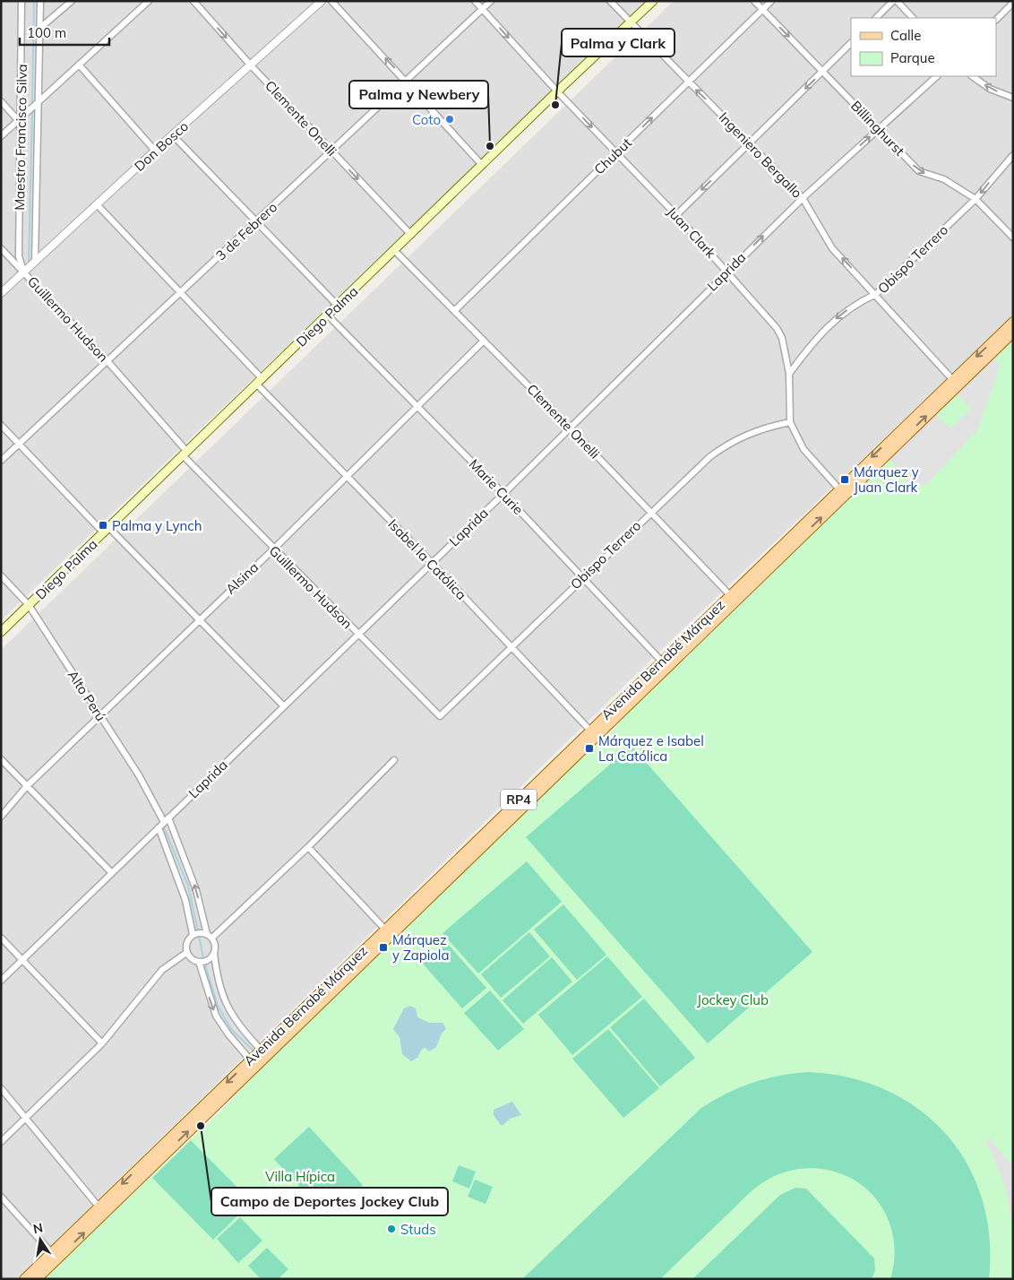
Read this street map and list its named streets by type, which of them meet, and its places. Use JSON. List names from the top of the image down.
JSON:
{
  "streets": {
    "main road": ["Diego Palma", "Avenida Bernabé Márquez", "RP4"],
    "street": [
      "Clemente Onelli",
      "Billinghurst",
      "Maestro Francisco Silva",
      "Don Bosco",
      "Ingeniero Bergallo",
      "Chubut",
      "3 de Febrero",
      "Juan Clark",
      "Obispo Terrero",
      "Laprida",
      "Guillermo Hudson",
      "Marie Curie",
      "Isabel la Católica",
      "Alsina",
      "Alto Perú"
    ]
  },
  "crossings": [
    ["Clemente Onelli", "Don Bosco"],
    ["Clemente Onelli", "Chubut"],
    ["Clemente Onelli", "3 de Febrero"],
    ["Clemente Onelli", "Obispo Terrero"],
    ["Clemente Onelli", "Laprida"],
    ["Clemente Onelli", "Diego Palma"],
    ["Clemente Onelli", "Alsina"],
    ["Clemente Onelli", "Avenida Bernabé Márquez"],
    ["Billinghurst", "Chubut"],
    ["Billinghurst", "Obispo Terrero"],
    ["Billinghurst", "Laprida"],
    ["Maestro Francisco Silva", "Don Bosco"],
    ["Maestro Francisco Silva", "Guillermo Hudson"],
    ["Don Bosco", "Guillermo Hudson"],
    ["Don Bosco", "Isabel la Católica"],
    ["Ingeniero Bergallo", "Chubut"],
    ["Ingeniero Bergallo", "Obispo Terrero"],
    ["Ingeniero Bergallo", "Laprida"],
    ["Ingeniero Bergallo", "Diego Palma"],
    ["Ingeniero Bergallo", "Avenida Bernabé Márquez"],
    ["Chubut", "Juan Clark"],
    ["3 de Febrero", "Juan Clark"],
    ["3 de Febrero", "Guillermo Hudson"],
    ["3 de Febrero", "Isabel la Católica"],
    ["Juan Clark", "Obispo Terrero"],
    ["Juan Clark", "Laprida"],
    ["Juan Clark", "Diego Palma"],
    ["Juan Clark", "Avenida Bernabé Márquez"],
    ["Obispo Terrero", "Guillermo Hudson"],
    ["Obispo Terrero", "Marie Curie"],
    ["Obispo Terrero", "Isabel la Católica"],
    ["Laprida", "Guillermo Hudson"],
    ["Laprida", "Marie Curie"],
    ["Laprida", "Isabel la Católica"],
    ["Laprida", "Alto Perú"],
    ["Diego Palma", "Guillermo Hudson"],
    ["Diego Palma", "Marie Curie"],
    ["Diego Palma", "Isabel la Católica"],
    ["Diego Palma", "Alto Perú"],
    ["Guillermo Hudson", "Alsina"],
    ["Marie Curie", "Alsina"],
    ["Marie Curie", "Avenida Bernabé Márquez"],
    ["Isabel la Católica", "Alsina"],
    ["Isabel la Católica", "Avenida Bernabé Márquez"],
    ["Alsina", "Alto Perú"]
  ],
  "one_way": ["Billinghurst", "Ingeniero Bergallo"],
  "parks": ["Jockey Club", "Villa Hípica"],
  "places": {
    "other": [
      "Palma y Clark",
      "Coto",
      "Palma y Newbery",
      "Campo de Deportes Jockey Club",
      "Studs"
    ],
    "transit": [
      "Márquez y Juan Clark",
      "Palma y Lynch",
      "Márquez e Isabel La Católica",
      "Márquez y Zapiola"
    ]
  },
  "legend": ["Calle", "Parque"],
  "scale_bar": "100 m",
  "north": "top"
}
